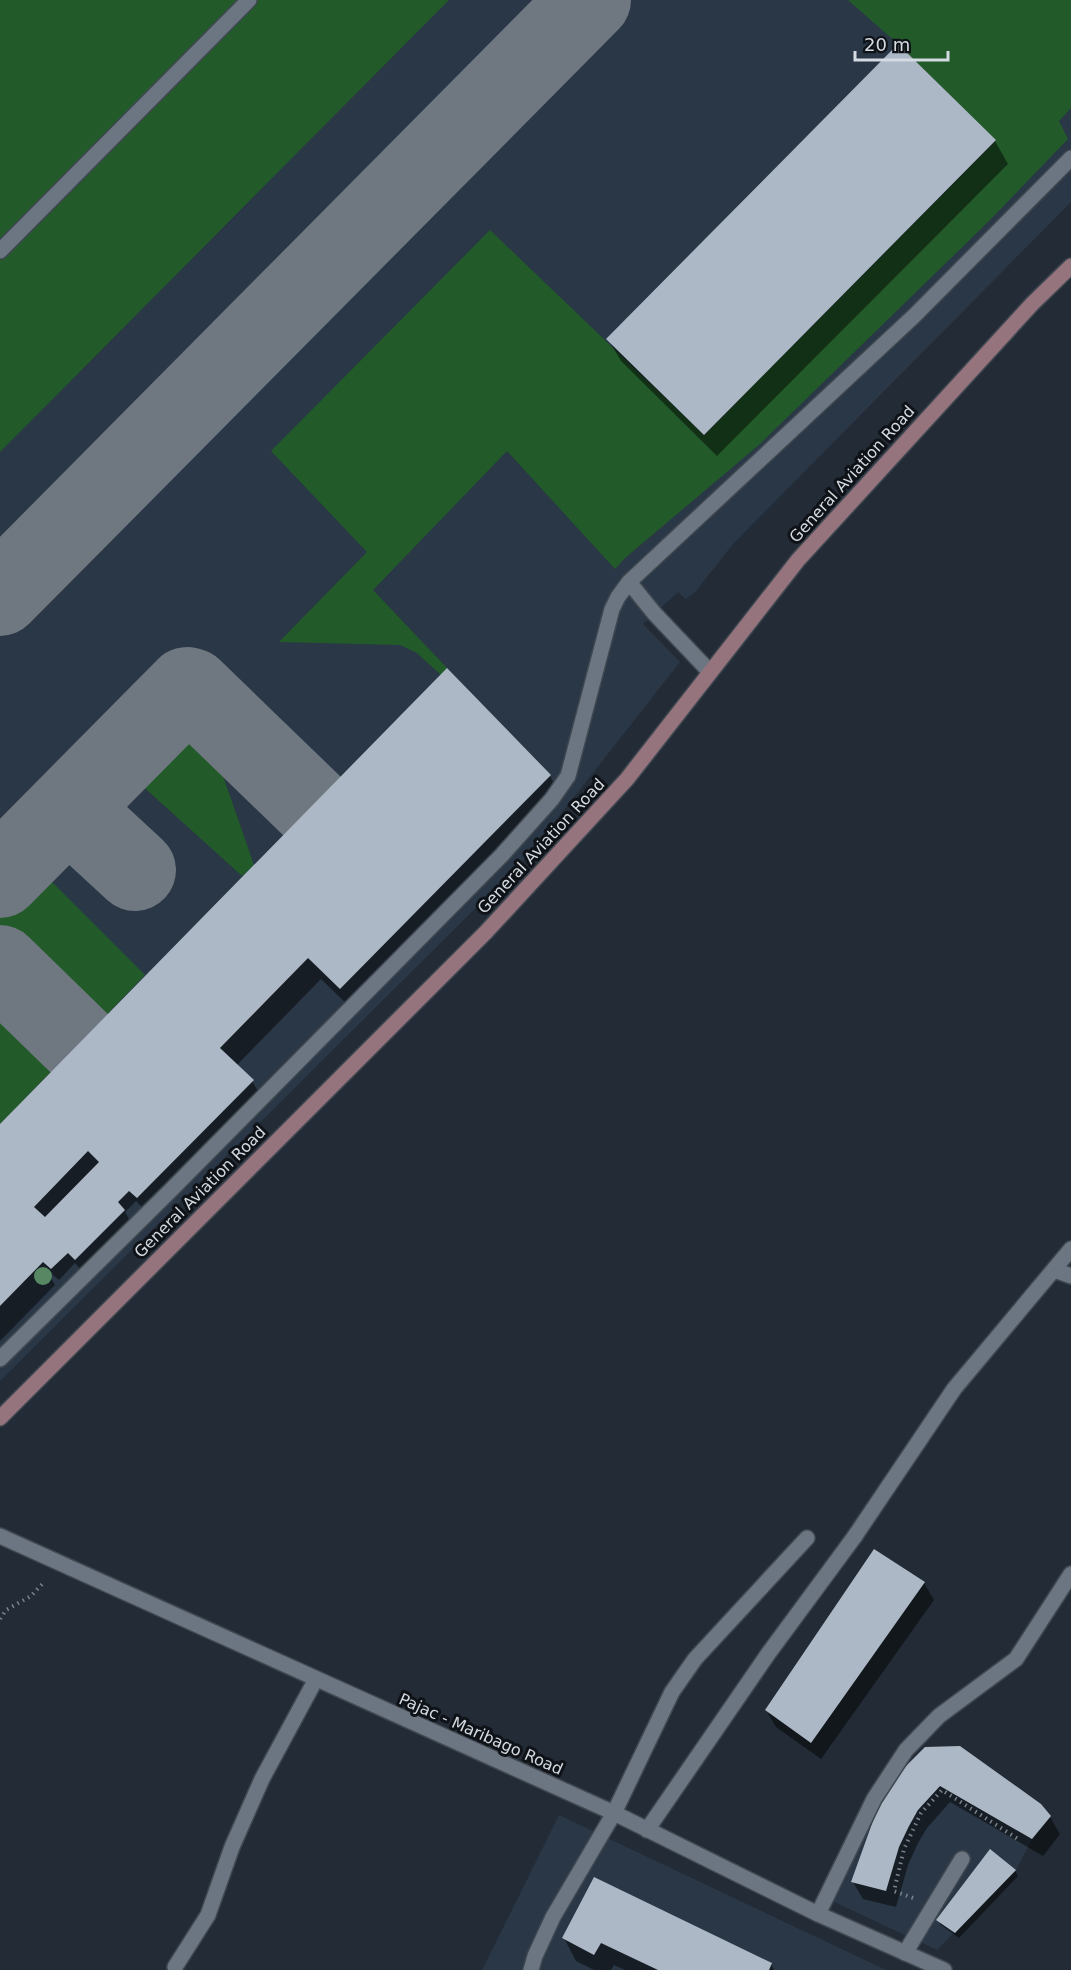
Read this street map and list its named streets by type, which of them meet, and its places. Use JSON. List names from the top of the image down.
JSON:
{
  "streets": {
    "main road": ["General Aviation Road"],
    "street": ["Pajac - Maribago Road"]
  },
  "scale_bar": "20 m"
}
